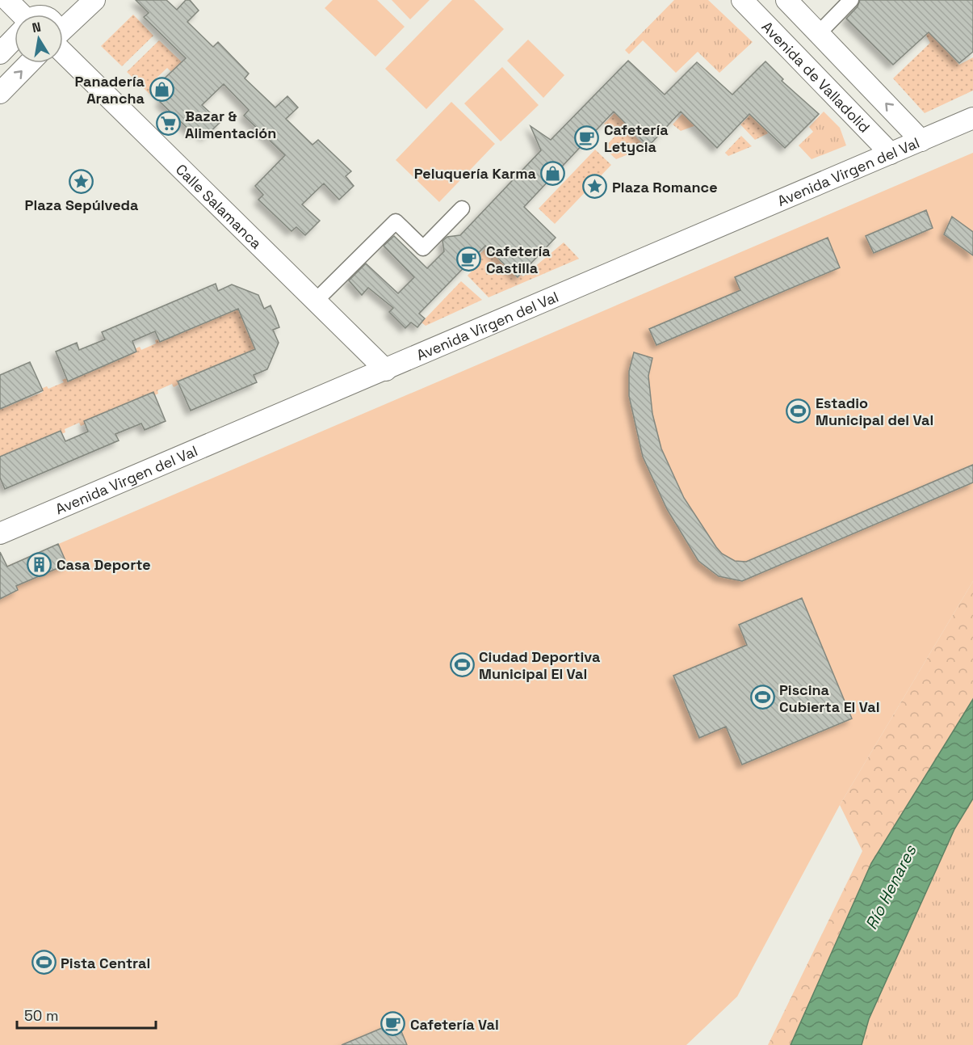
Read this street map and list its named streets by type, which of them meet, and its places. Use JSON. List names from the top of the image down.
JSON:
{
  "streets": {
    "street": ["Avenida de Valladolid", "Avenida Virgen del Val", "Calle Salamanca"]
  },
  "crossings": [
    ["Avenida de Valladolid", "Avenida Virgen del Val"],
    ["Avenida Virgen del Val", "Calle Salamanca"]
  ],
  "water": ["Río Henares"],
  "places": {
    "shop": ["Panadería Arancha", "Peluquería Karma"],
    "supermarket": ["Bazar & Alimentación"],
    "cafe": ["Cafetería Letycia", "Cafetería Castilla", "Cafetería Val"],
    "place": ["Plaza Sepúlveda", "Plaza Romance"],
    "sports": [
      "Estadio Municipal del Val",
      "Ciudad Deportiva Municipal El Val",
      "Piscina Cubierta El Val",
      "Pista Central"
    ],
    "building": ["Casa Deporte"]
  },
  "scale_bar": "50 m",
  "north": "top"
}
